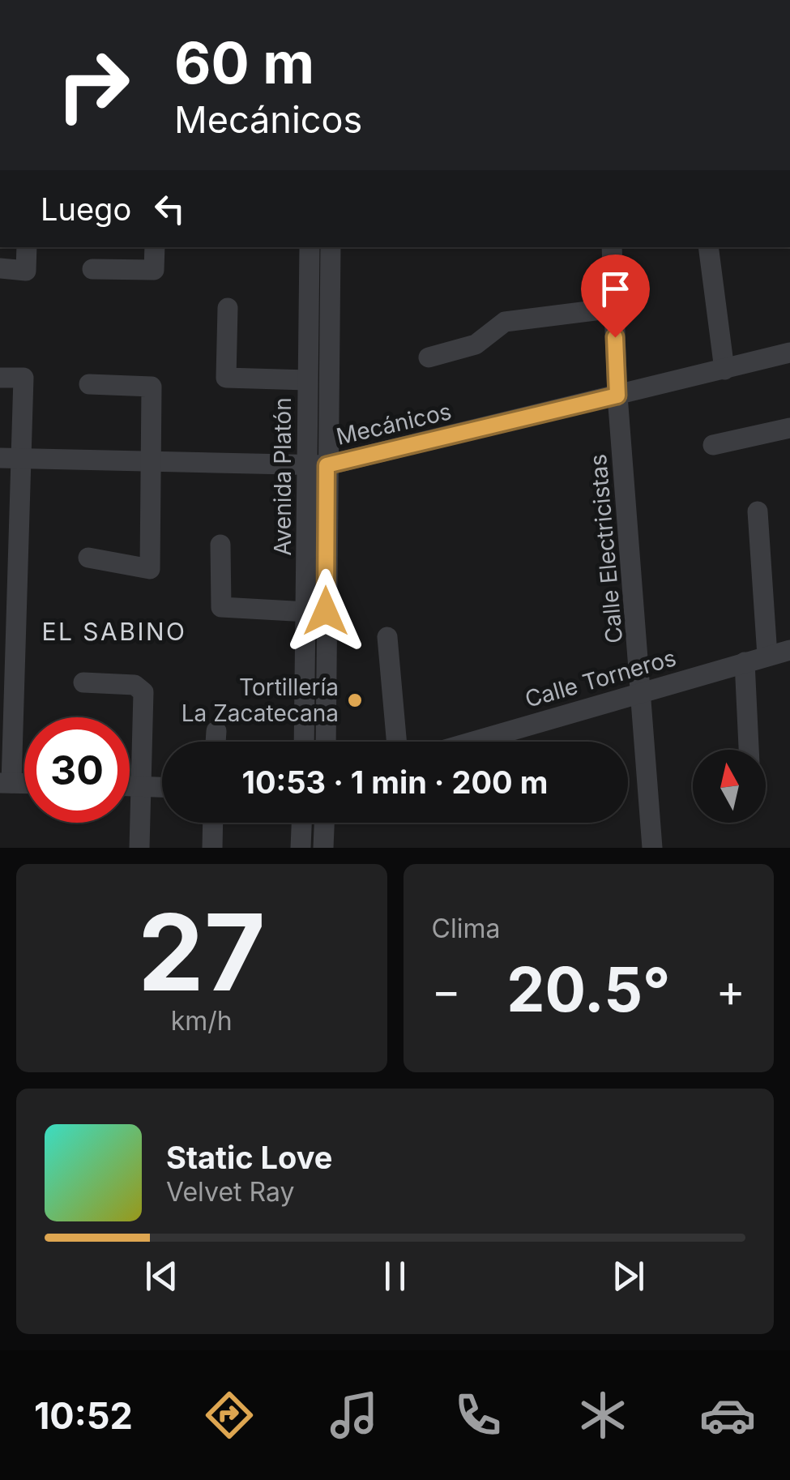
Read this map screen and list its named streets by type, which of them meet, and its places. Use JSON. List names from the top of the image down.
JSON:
{
  "streets": {
    "street": [
      "Mecánicos",
      "Avenida Platón",
      "Calle Electricistas",
      "Calle Torneros"
    ]
  },
  "crossings": [
    ["Mecánicos", "Avenida Platón"],
    ["Mecánicos", "Calle Electricistas"],
    ["Calle Electricistas", "Calle Torneros"]
  ],
  "districts": ["EL SABINO"],
  "places": ["Tortillería La Zacatecana"],
  "north": "top",
  "page": {
    "turn": ["60 m", "Mecánicos"],
    "then": "Luego",
    "limit": "30",
    "trip": "10:53 · 1 min · 200 m",
    "tile": [
      ["27", "km/h"],
      "Clima"
    ],
    "heat": ["−", "20.5°", "+"],
    "song": ["Static Love", "Velvet Ray"],
    "tabs": "10:52"
  }
}
